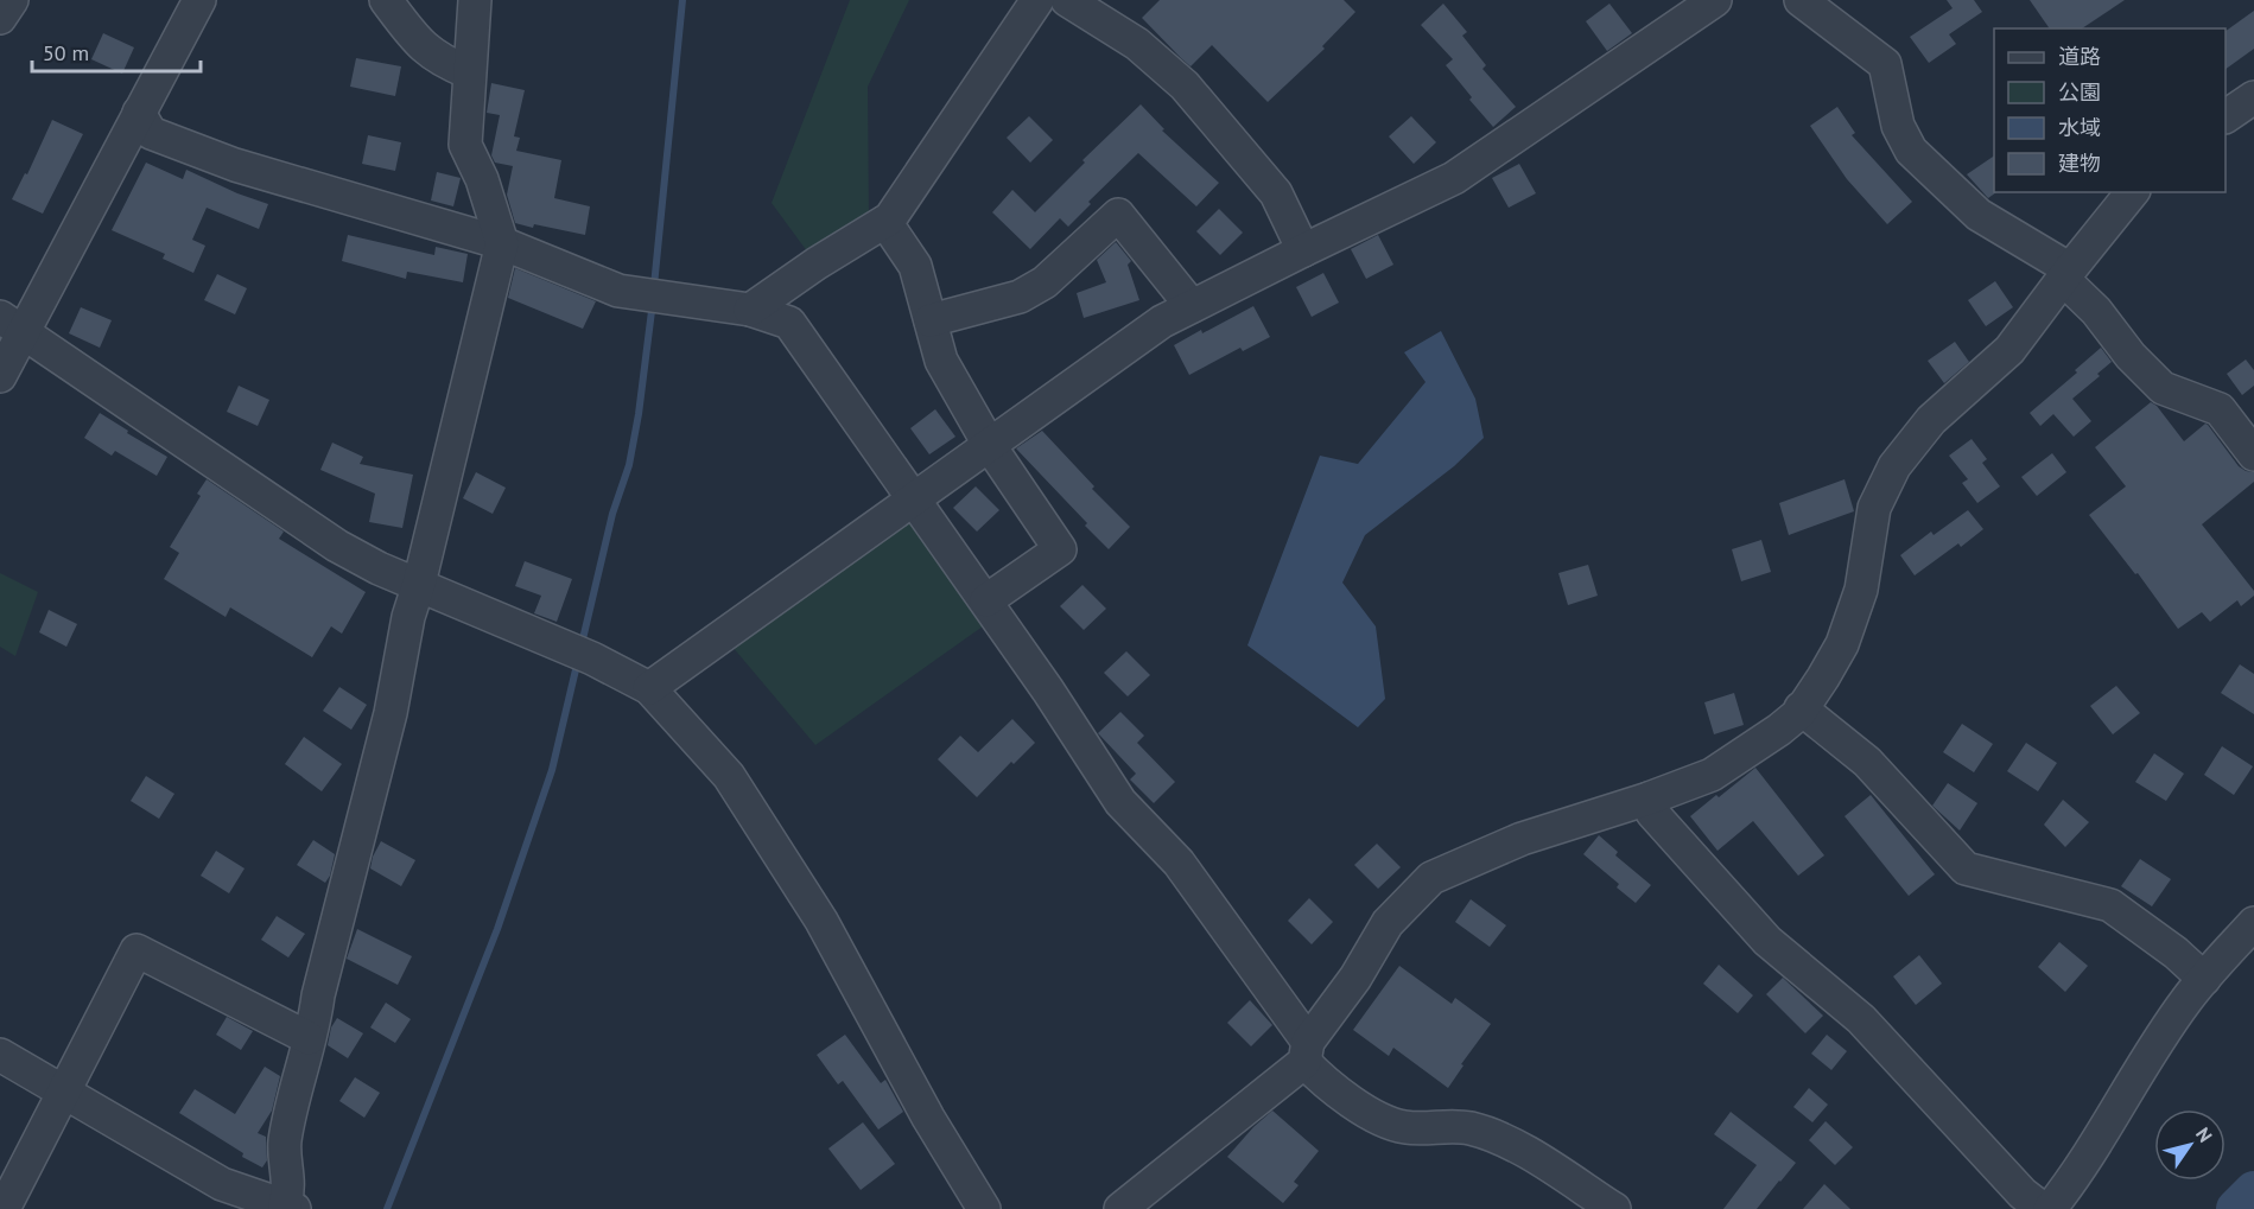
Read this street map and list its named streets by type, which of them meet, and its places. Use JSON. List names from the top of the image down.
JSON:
{
  "legend": [
    "道路",
    "公園",
    "水域",
    "建物"
  ],
  "scale_bar": "50 m",
  "north": "top right"
}
